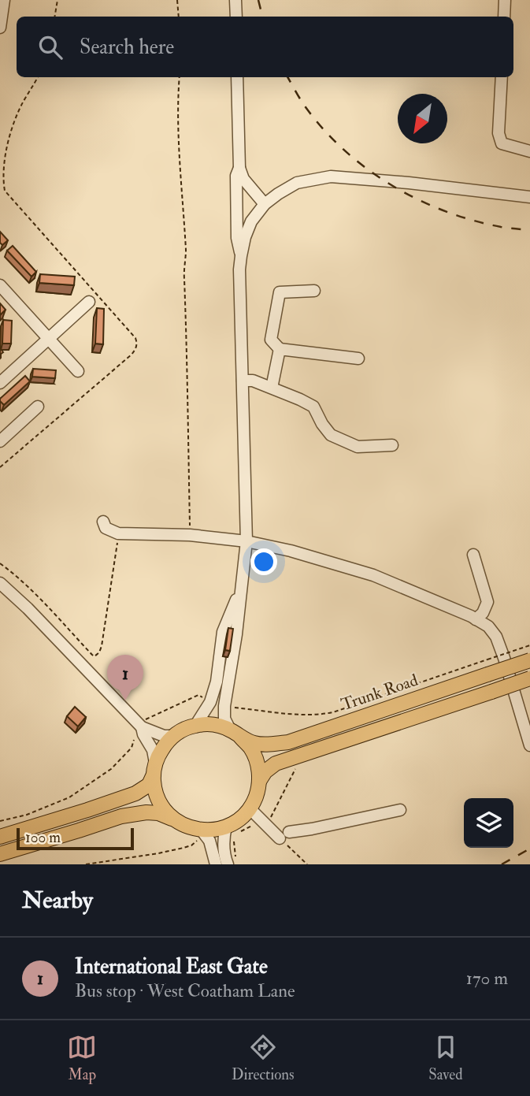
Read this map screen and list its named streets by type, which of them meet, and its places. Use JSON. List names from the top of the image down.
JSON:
{
  "streets": {
    "main road": ["Trunk Road"]
  },
  "scale_bar": "100 m",
  "north": "bottom left",
  "page": {
    "search": "Search here",
    "pins": "1",
    "scale": "100 m",
    "heading": "Nearby",
    "list": [
      {
        "mark": "1",
        "name": "International East Gate",
        "note": "Bus stop · West Coatham Lane",
        "value": "170 m"
      }
    ],
    "nav": ["Map", "Directions", "Saved"]
  }
}
